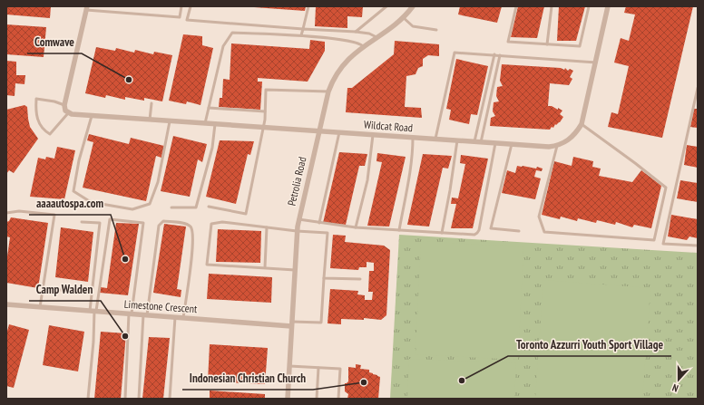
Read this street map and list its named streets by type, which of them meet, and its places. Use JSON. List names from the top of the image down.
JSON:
{
  "streets": {
    "street": ["Wildcat Road", "Petrolia Road", "Limestone Crescent"]
  },
  "crossings": [
    ["Wildcat Road", "Petrolia Road"],
    ["Petrolia Road", "Limestone Crescent"]
  ],
  "places": [
    "Comwave",
    "aaaautospa.com",
    "Camp Walden",
    "Toronto Azzurri Youth Sport Village",
    "Indonesian Christian Church"
  ],
  "north": "bottom"
}
